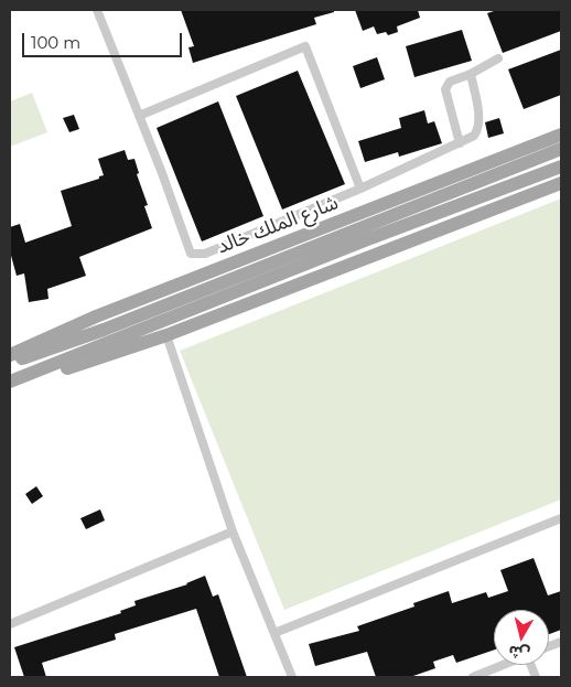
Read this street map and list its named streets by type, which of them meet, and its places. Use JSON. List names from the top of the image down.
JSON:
{
  "streets": {
    "main road": ["شارع الملك خالد"]
  },
  "scale_bar": "100 m",
  "north": "bottom"
}
